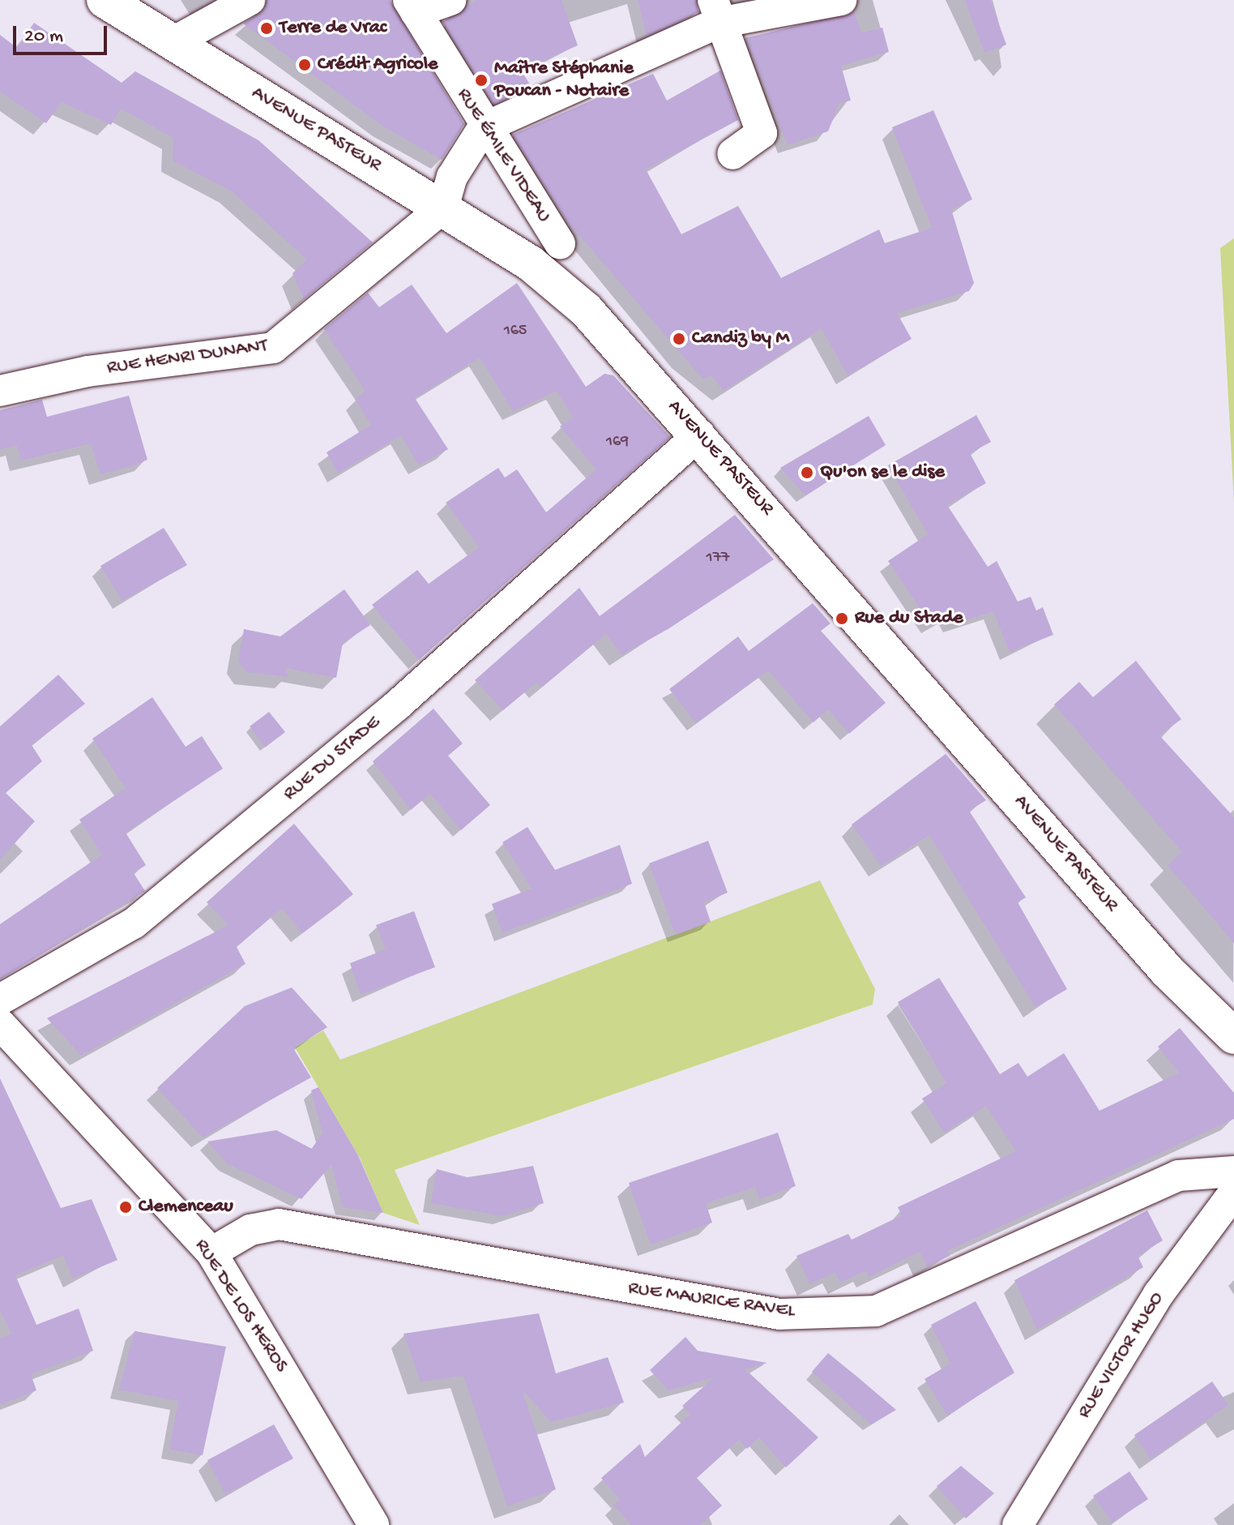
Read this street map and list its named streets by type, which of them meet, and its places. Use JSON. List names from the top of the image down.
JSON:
{
  "streets": {
    "main road": ["AVENUE PASTEUR"],
    "street": [
      "RUE ÉMILE VIDEAU",
      "RUE HENRI DUNANT",
      "RUE DU STADE",
      "RUE MAURICE RAVEL",
      "RUE DE LOS HEROS",
      "RUE VICTOR HUGO"
    ]
  },
  "crossings": [
    ["AVENUE PASTEUR", "RUE HENRI DUNANT"],
    ["AVENUE PASTEUR", "RUE DU STADE"],
    ["RUE MAURICE RAVEL", "RUE DE LOS HEROS"]
  ],
  "places": [
    "Terre de Vrac",
    "Crédit Agricole",
    "Maître Stéphanie Poucan - Notaire",
    "Candiz by M",
    "Qu'on se le dise",
    "Rue du Stade",
    "Clemenceau"
  ],
  "house_numbers": ["165", "169", "177"],
  "scale_bar": "20 m"
}
